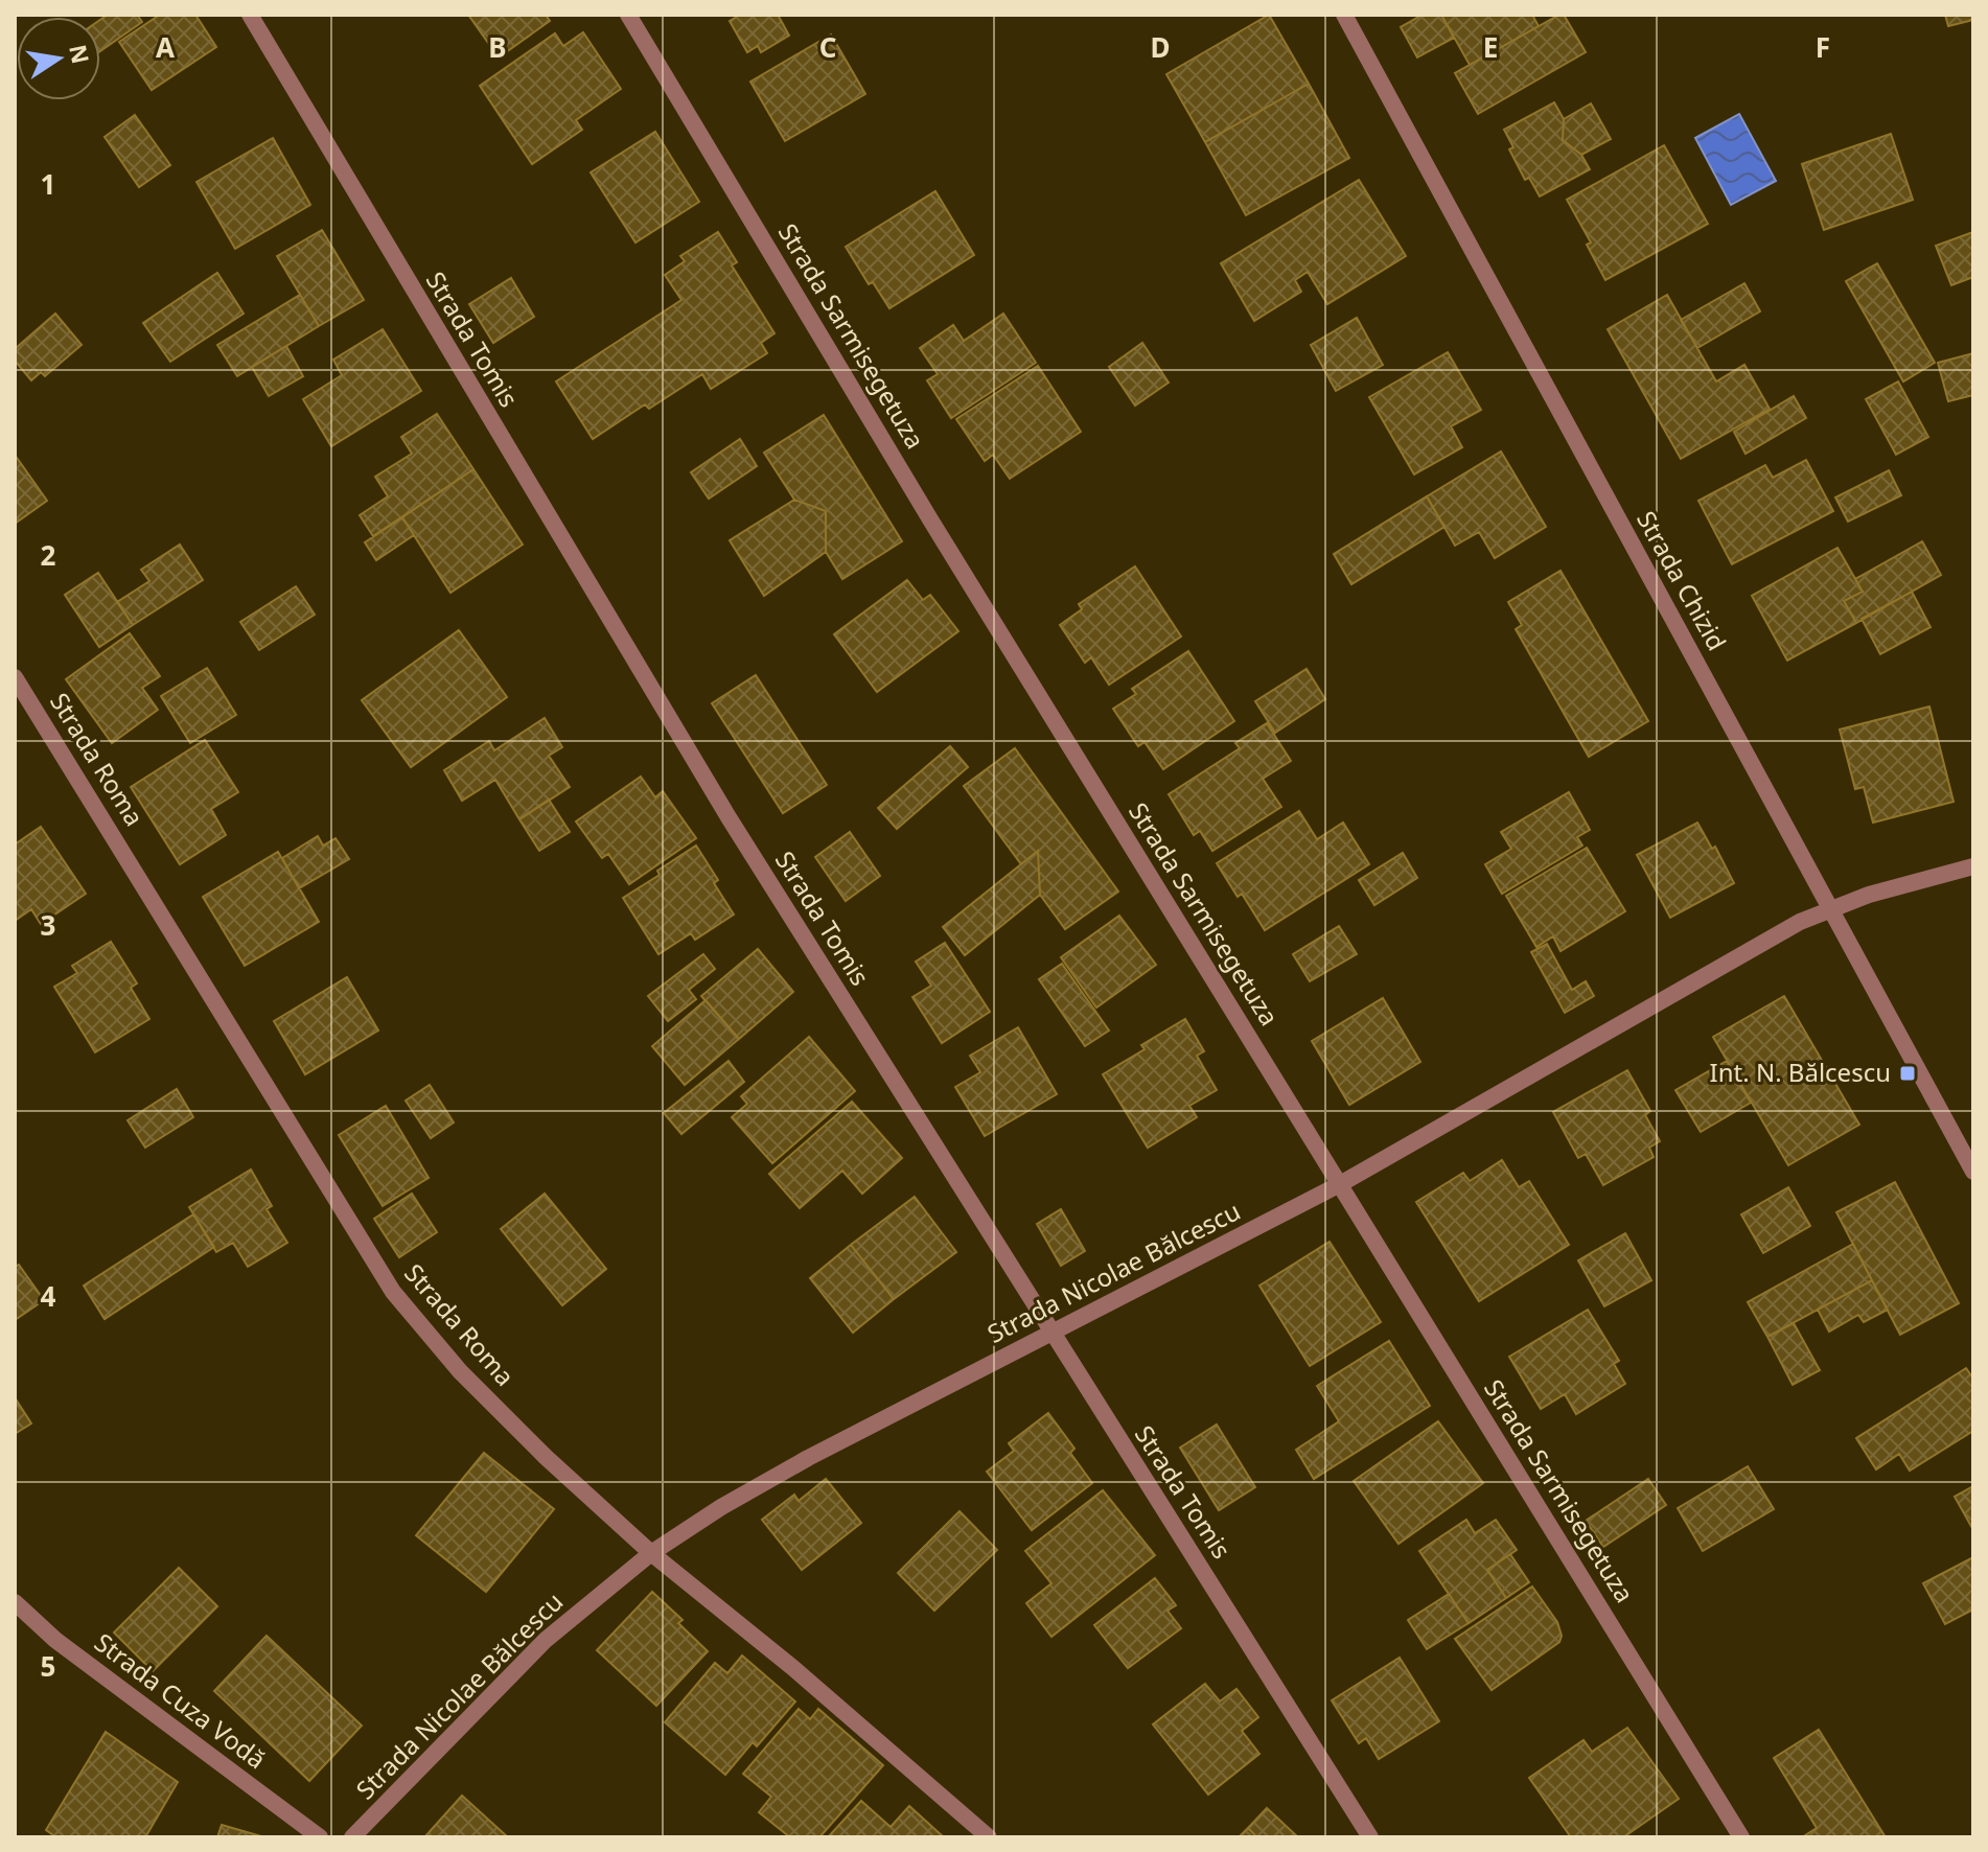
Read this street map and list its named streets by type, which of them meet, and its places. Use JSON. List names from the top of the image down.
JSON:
{
  "streets": {
    "street": [
      "Strada Sarmisegetuza",
      "Strada Tomis",
      "Strada Chizid",
      "Strada Roma",
      "Strada Nicolae Bălcescu",
      "Strada Cuza Vodă"
    ]
  },
  "crossings": [
    ["Strada Sarmisegetuza", "Strada Nicolae Bălcescu"],
    ["Strada Tomis", "Strada Nicolae Bălcescu"],
    ["Strada Chizid", "Strada Nicolae Bălcescu"],
    ["Strada Roma", "Strada Nicolae Bălcescu"]
  ],
  "places": {
    "transit": ["Int. N. Bălcescu"]
  },
  "north": "right",
  "grid": {
    "columns": [
      "A",
      "B",
      "C",
      "D",
      "E",
      "F"
    ],
    "rows": [
      "1",
      "2",
      "3",
      "4",
      "5"
    ]
  }
}
